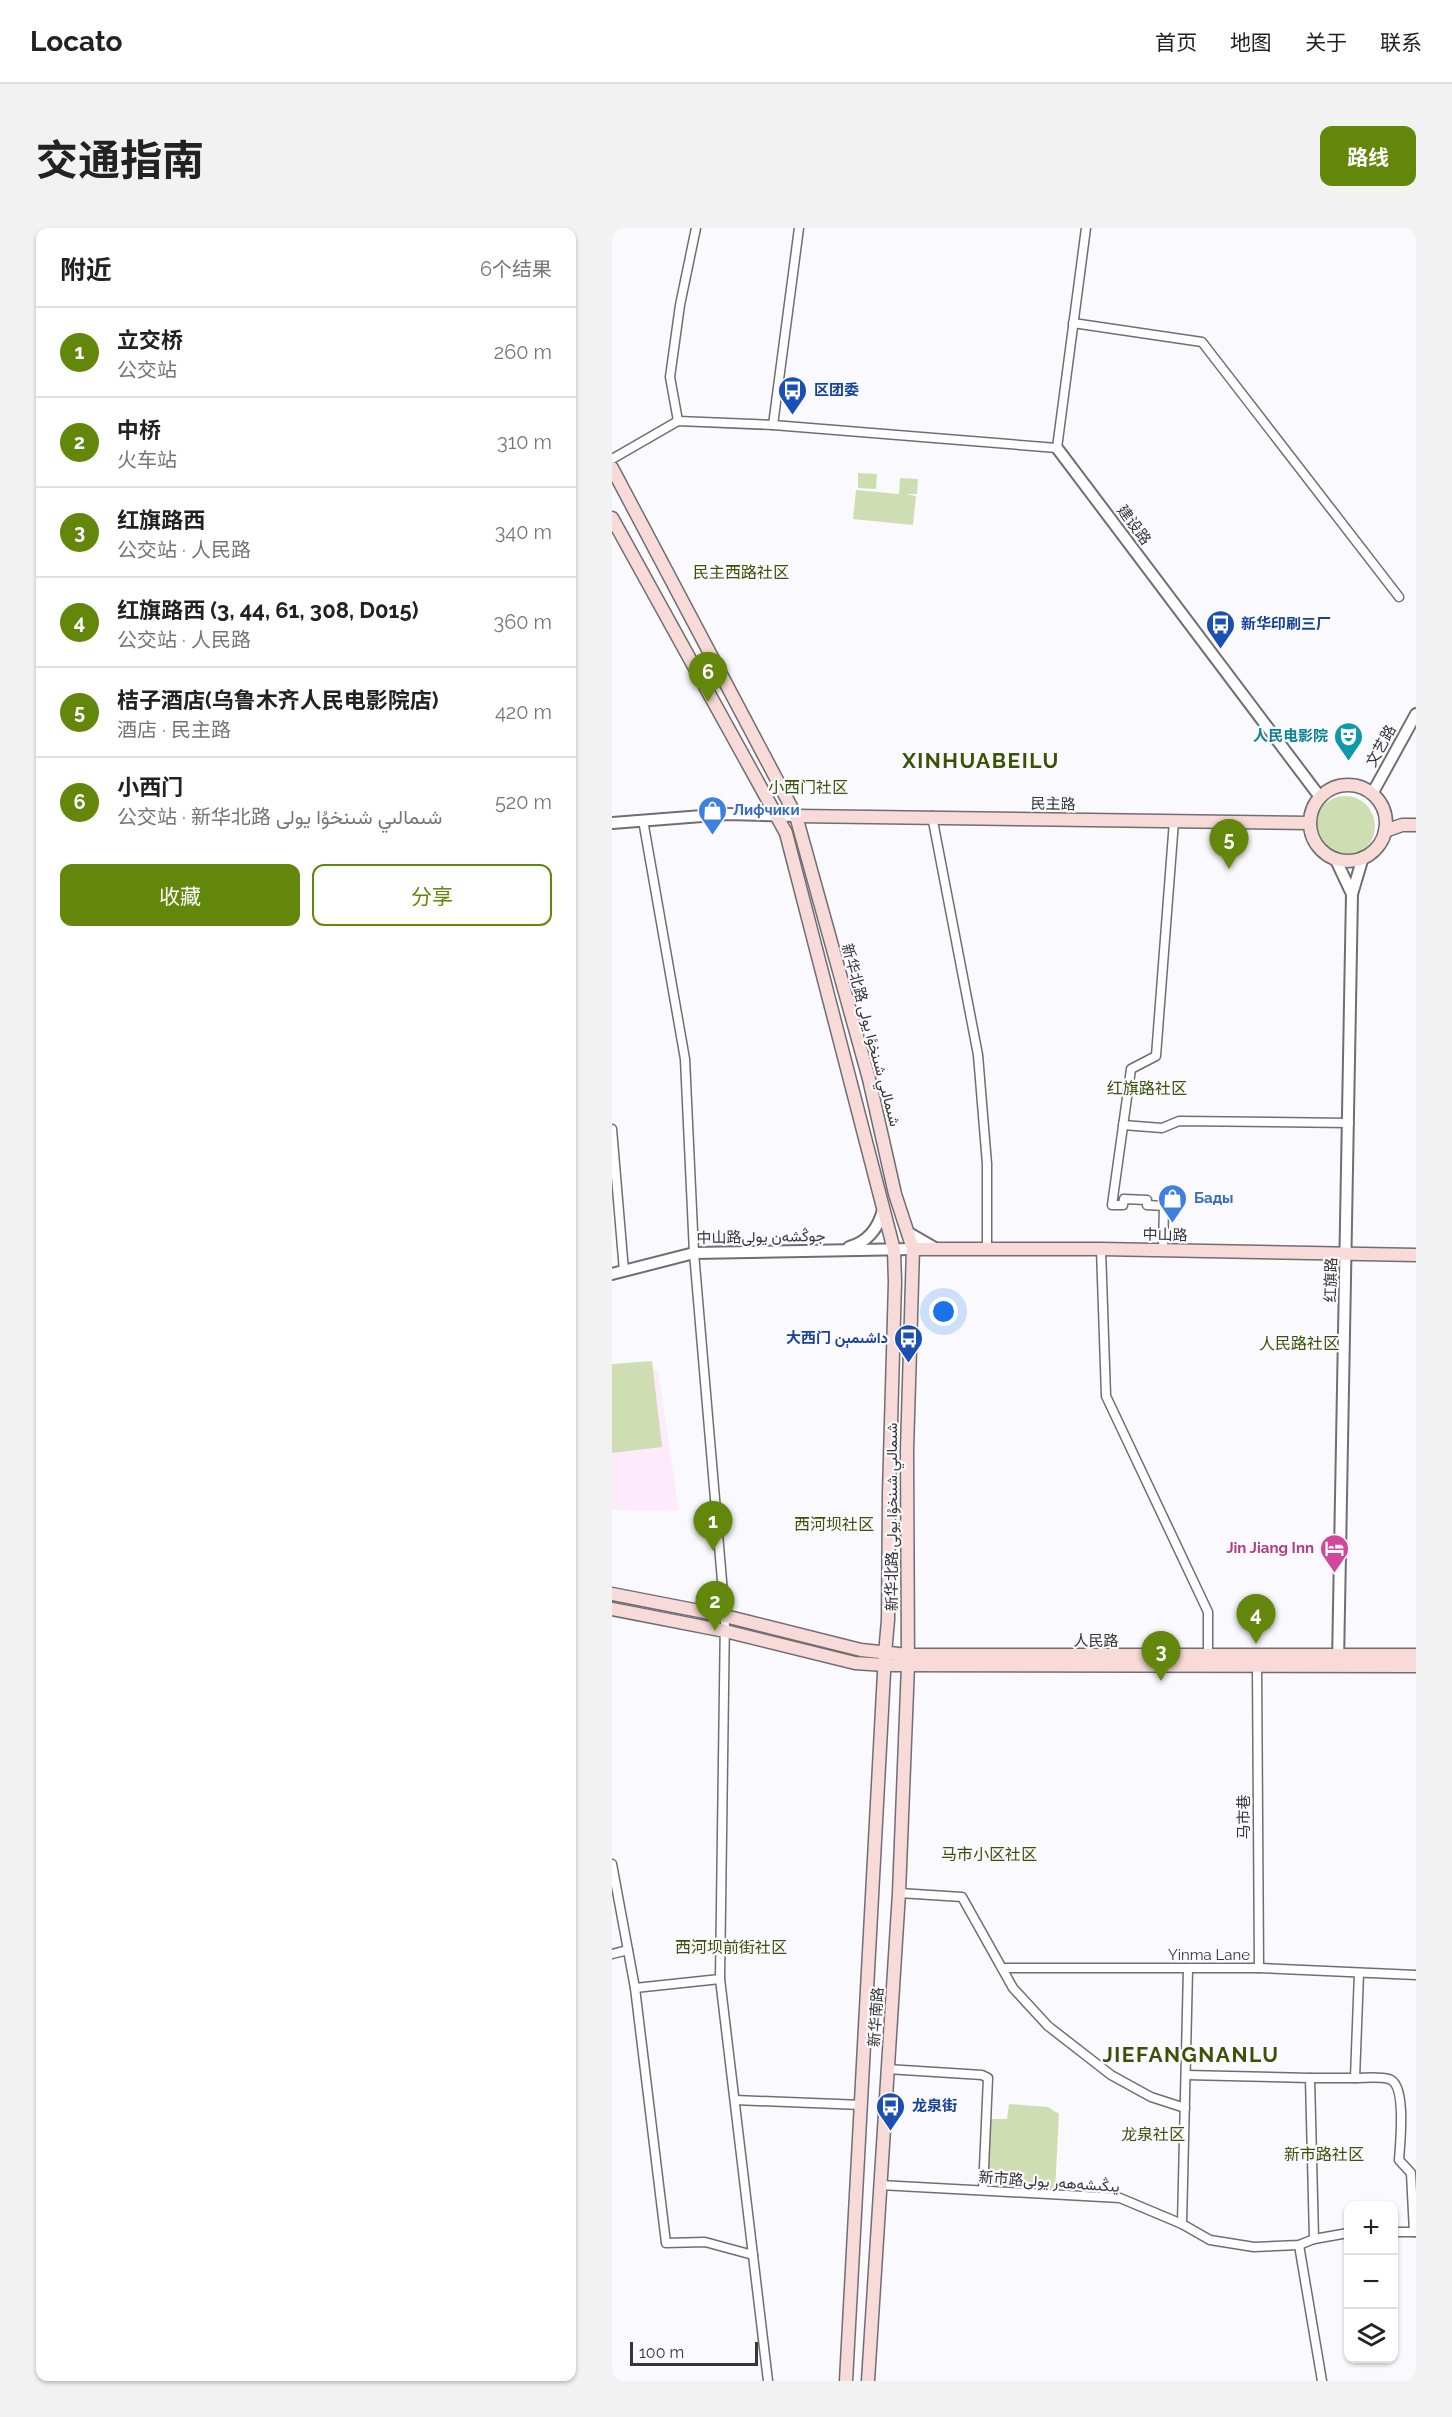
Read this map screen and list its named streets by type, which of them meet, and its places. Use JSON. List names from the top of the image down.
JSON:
{
  "streets": {
    "main road": [
      "民主路",
      "新华北路 شىمالىي شىنخۇا يولى",
      "中山路",
      "人民路",
      "新华南路"
    ],
    "street": [
      "建设路",
      "文艺路",
      "中山路جوڭشەن يولى",
      "红旗路",
      "马市巷",
      "Yinma Lane",
      "新市路يىڭىشەھەر يولى"
    ]
  },
  "crossings": [
    ["建设路", "文艺路"],
    ["建设路", "民主路"],
    ["文艺路", "民主路"],
    ["民主路", "新华北路 شىمالىي شىنخۇا يولى"],
    ["新华北路 شىمالىي شىنخۇا يولى", "中山路"],
    ["新华北路 شىمالىي شىنخۇا يولى", "中山路جوڭشەن يولى"],
    ["新华北路 شىمالىي شىنخۇا يولى", "人民路"],
    ["新华北路 شىمالىي شىنخۇا يولى", "新华南路"],
    ["中山路", "中山路جوڭشەن يولى"],
    ["中山路", "红旗路"],
    ["红旗路", "人民路"],
    ["人民路", "马市巷"],
    ["人民路", "新华南路"],
    ["马市巷", "Yinma Lane"],
    ["新华南路", "新市路يىڭىشەھەر يولى"]
  ],
  "districts": [
    "民主西路社区",
    "XINHUABEILU",
    "小西门社区",
    "红旗路社区",
    "人民路社区",
    "西河坝社区",
    "马市小区社区",
    "西河坝前街社区",
    "JIEFANGNANLU",
    "龙泉社区",
    "新市路社区"
  ],
  "places": {
    "bus stop": [
      "区团委",
      "新华印刷三厂",
      "大西门 داشىمېن",
      "龙泉街"
    ],
    "theatre": ["人民电影院"],
    "shop": ["Лифчики", "Бады"],
    "hotel": ["Jin Jiang Inn"]
  },
  "scale_bar": "100 m",
  "page": {
    "header": "Locato",
    "nav": [
      "首页",
      "地图",
      "关于",
      "联系"
    ],
    "title": "交通指南",
    "buttons": [
      "路线",
      ["收藏", "分享"]
    ],
    "heading": ["附近", "6个结果"],
    "list": [
      {
        "mark": "1",
        "name": "立交桥",
        "note": "公交站",
        "value": "260 m"
      },
      {
        "mark": "2",
        "name": "中桥",
        "note": "火车站",
        "value": "310 m"
      },
      {
        "mark": "3",
        "name": "红旗路西",
        "note": "公交站 · 人民路",
        "value": "340 m"
      },
      {
        "mark": "4",
        "name": "红旗路西 (3, 44, 61, 308, D015)",
        "note": "公交站 · 人民路",
        "value": "360 m"
      },
      {
        "mark": "5",
        "name": "桔子酒店(乌鲁木齐人民电影院店)",
        "note": "酒店 · 民主路",
        "value": "420 m"
      },
      {
        "mark": "6",
        "name": "小西门",
        "note": "公交站 · 新华北路 شىمالىي شىنخۇا يولى",
        "value": "520 m"
      }
    ],
    "pins": [
      "6",
      "5",
      "1",
      "2",
      "4",
      "3"
    ],
    "map_buttons": ["+", "−"],
    "scale": "100 m"
  }
}
